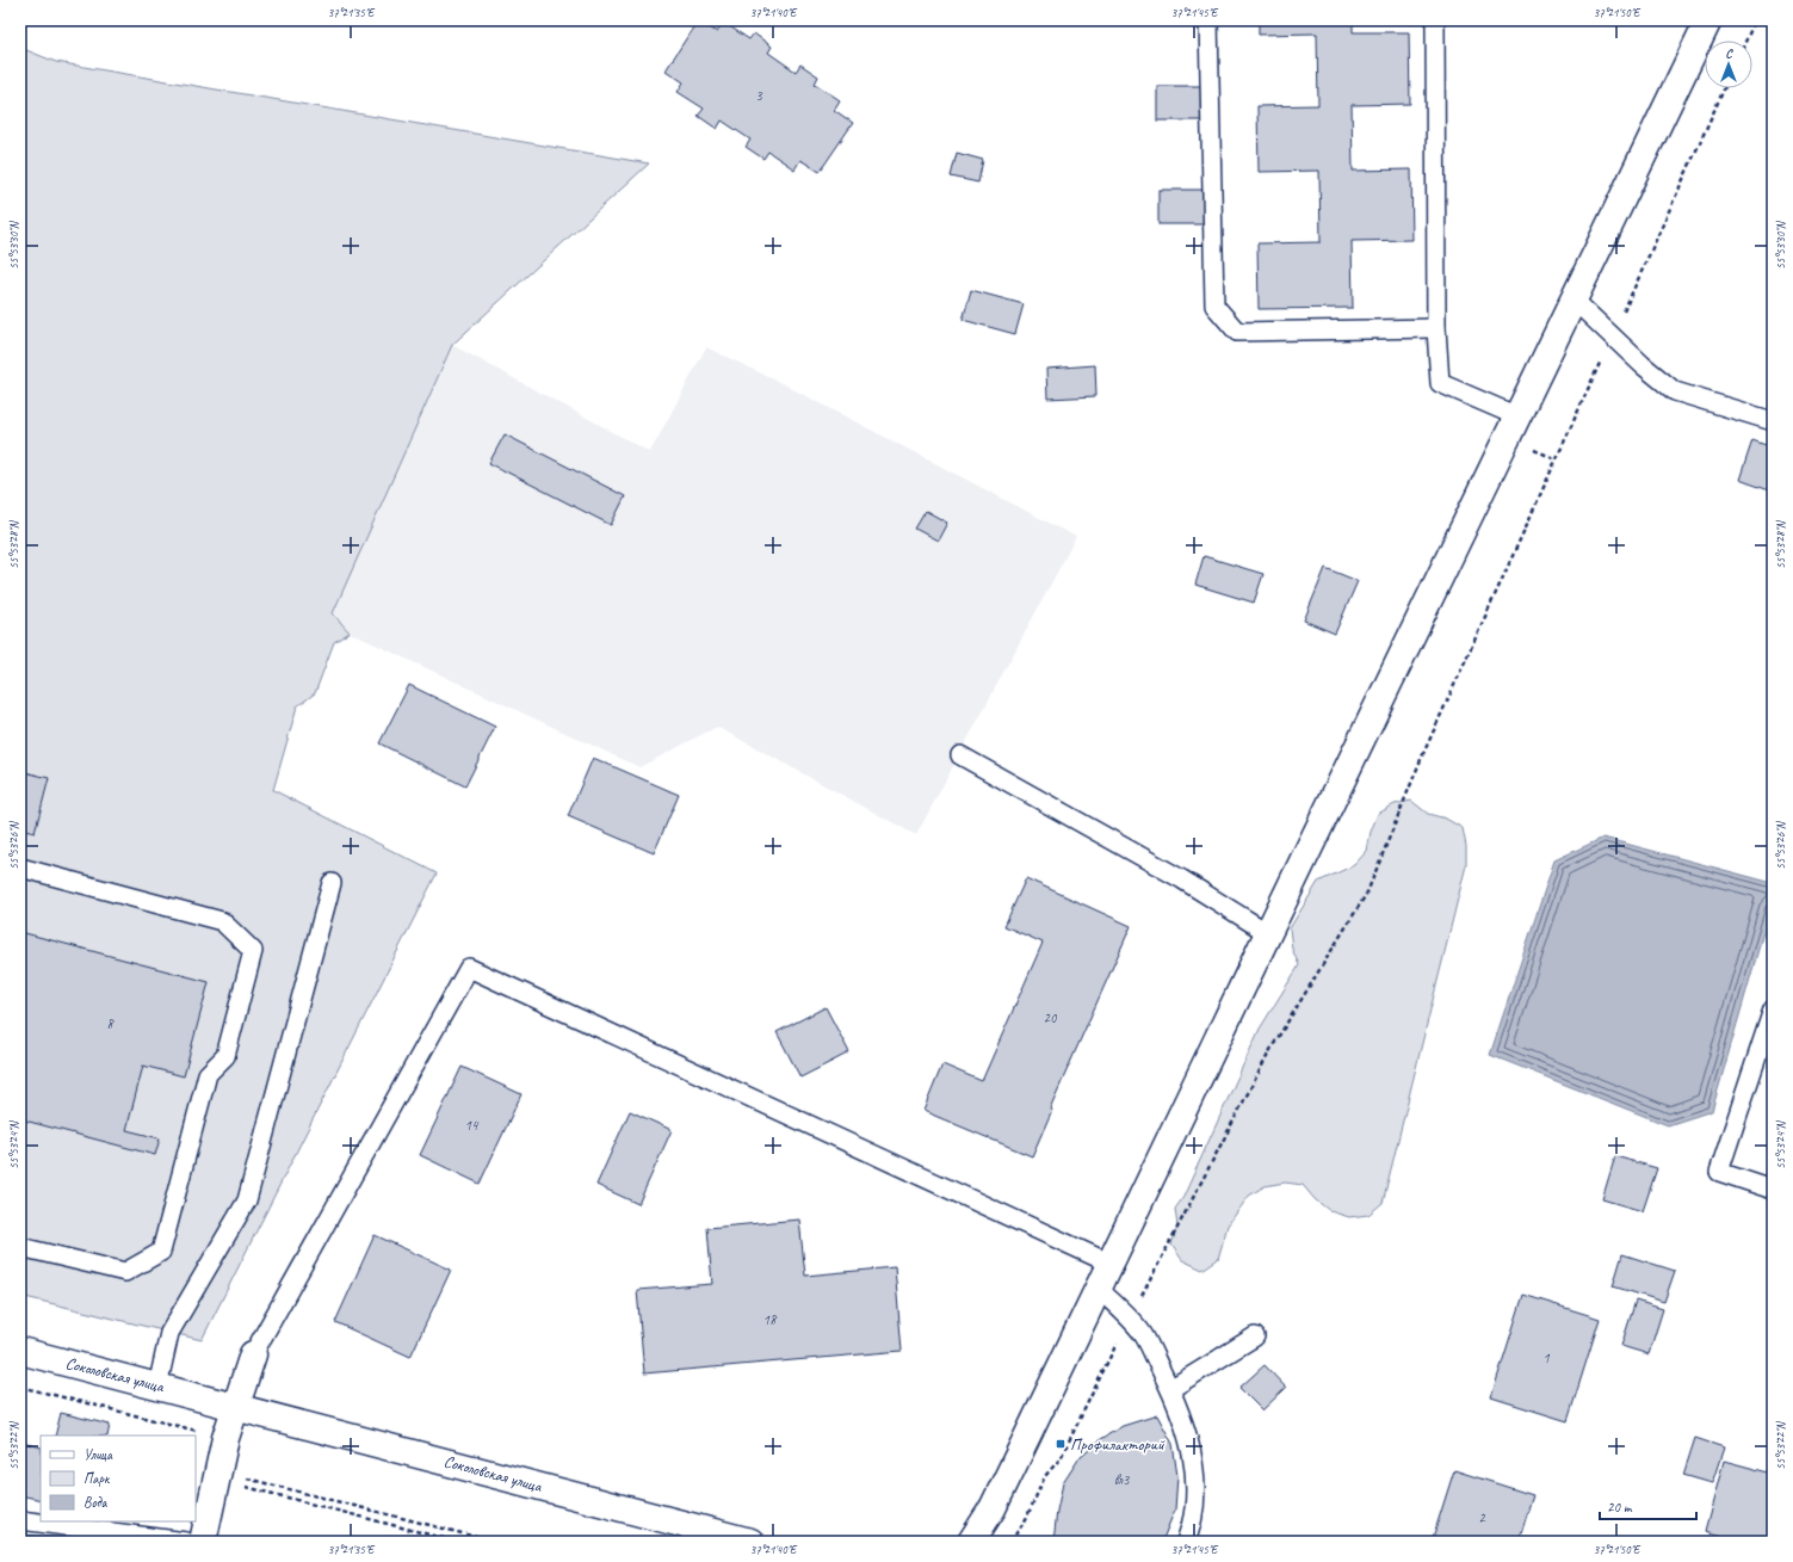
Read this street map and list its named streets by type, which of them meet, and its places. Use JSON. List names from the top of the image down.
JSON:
{
  "streets": {
    "street": ["Соколовская улица"]
  },
  "places": {
    "transit": ["Профилакторий"]
  },
  "house_numbers": [
    "3",
    "20",
    "8",
    "14",
    "18",
    "1",
    "вл3",
    "2"
  ],
  "legend": ["Улица", "Парк", "Вода"],
  "scale_bar": "20 m",
  "north": "top",
  "coordinates": [
    "37°21'35\"E",
    "37°21'40\"E",
    "37°21'45\"E",
    "37°21'50\"E",
    "55°53'30\"N",
    "55°53'28\"N",
    "55°53'26\"N",
    "55°53'24\"N",
    "55°53'22\"N"
  ]
}
